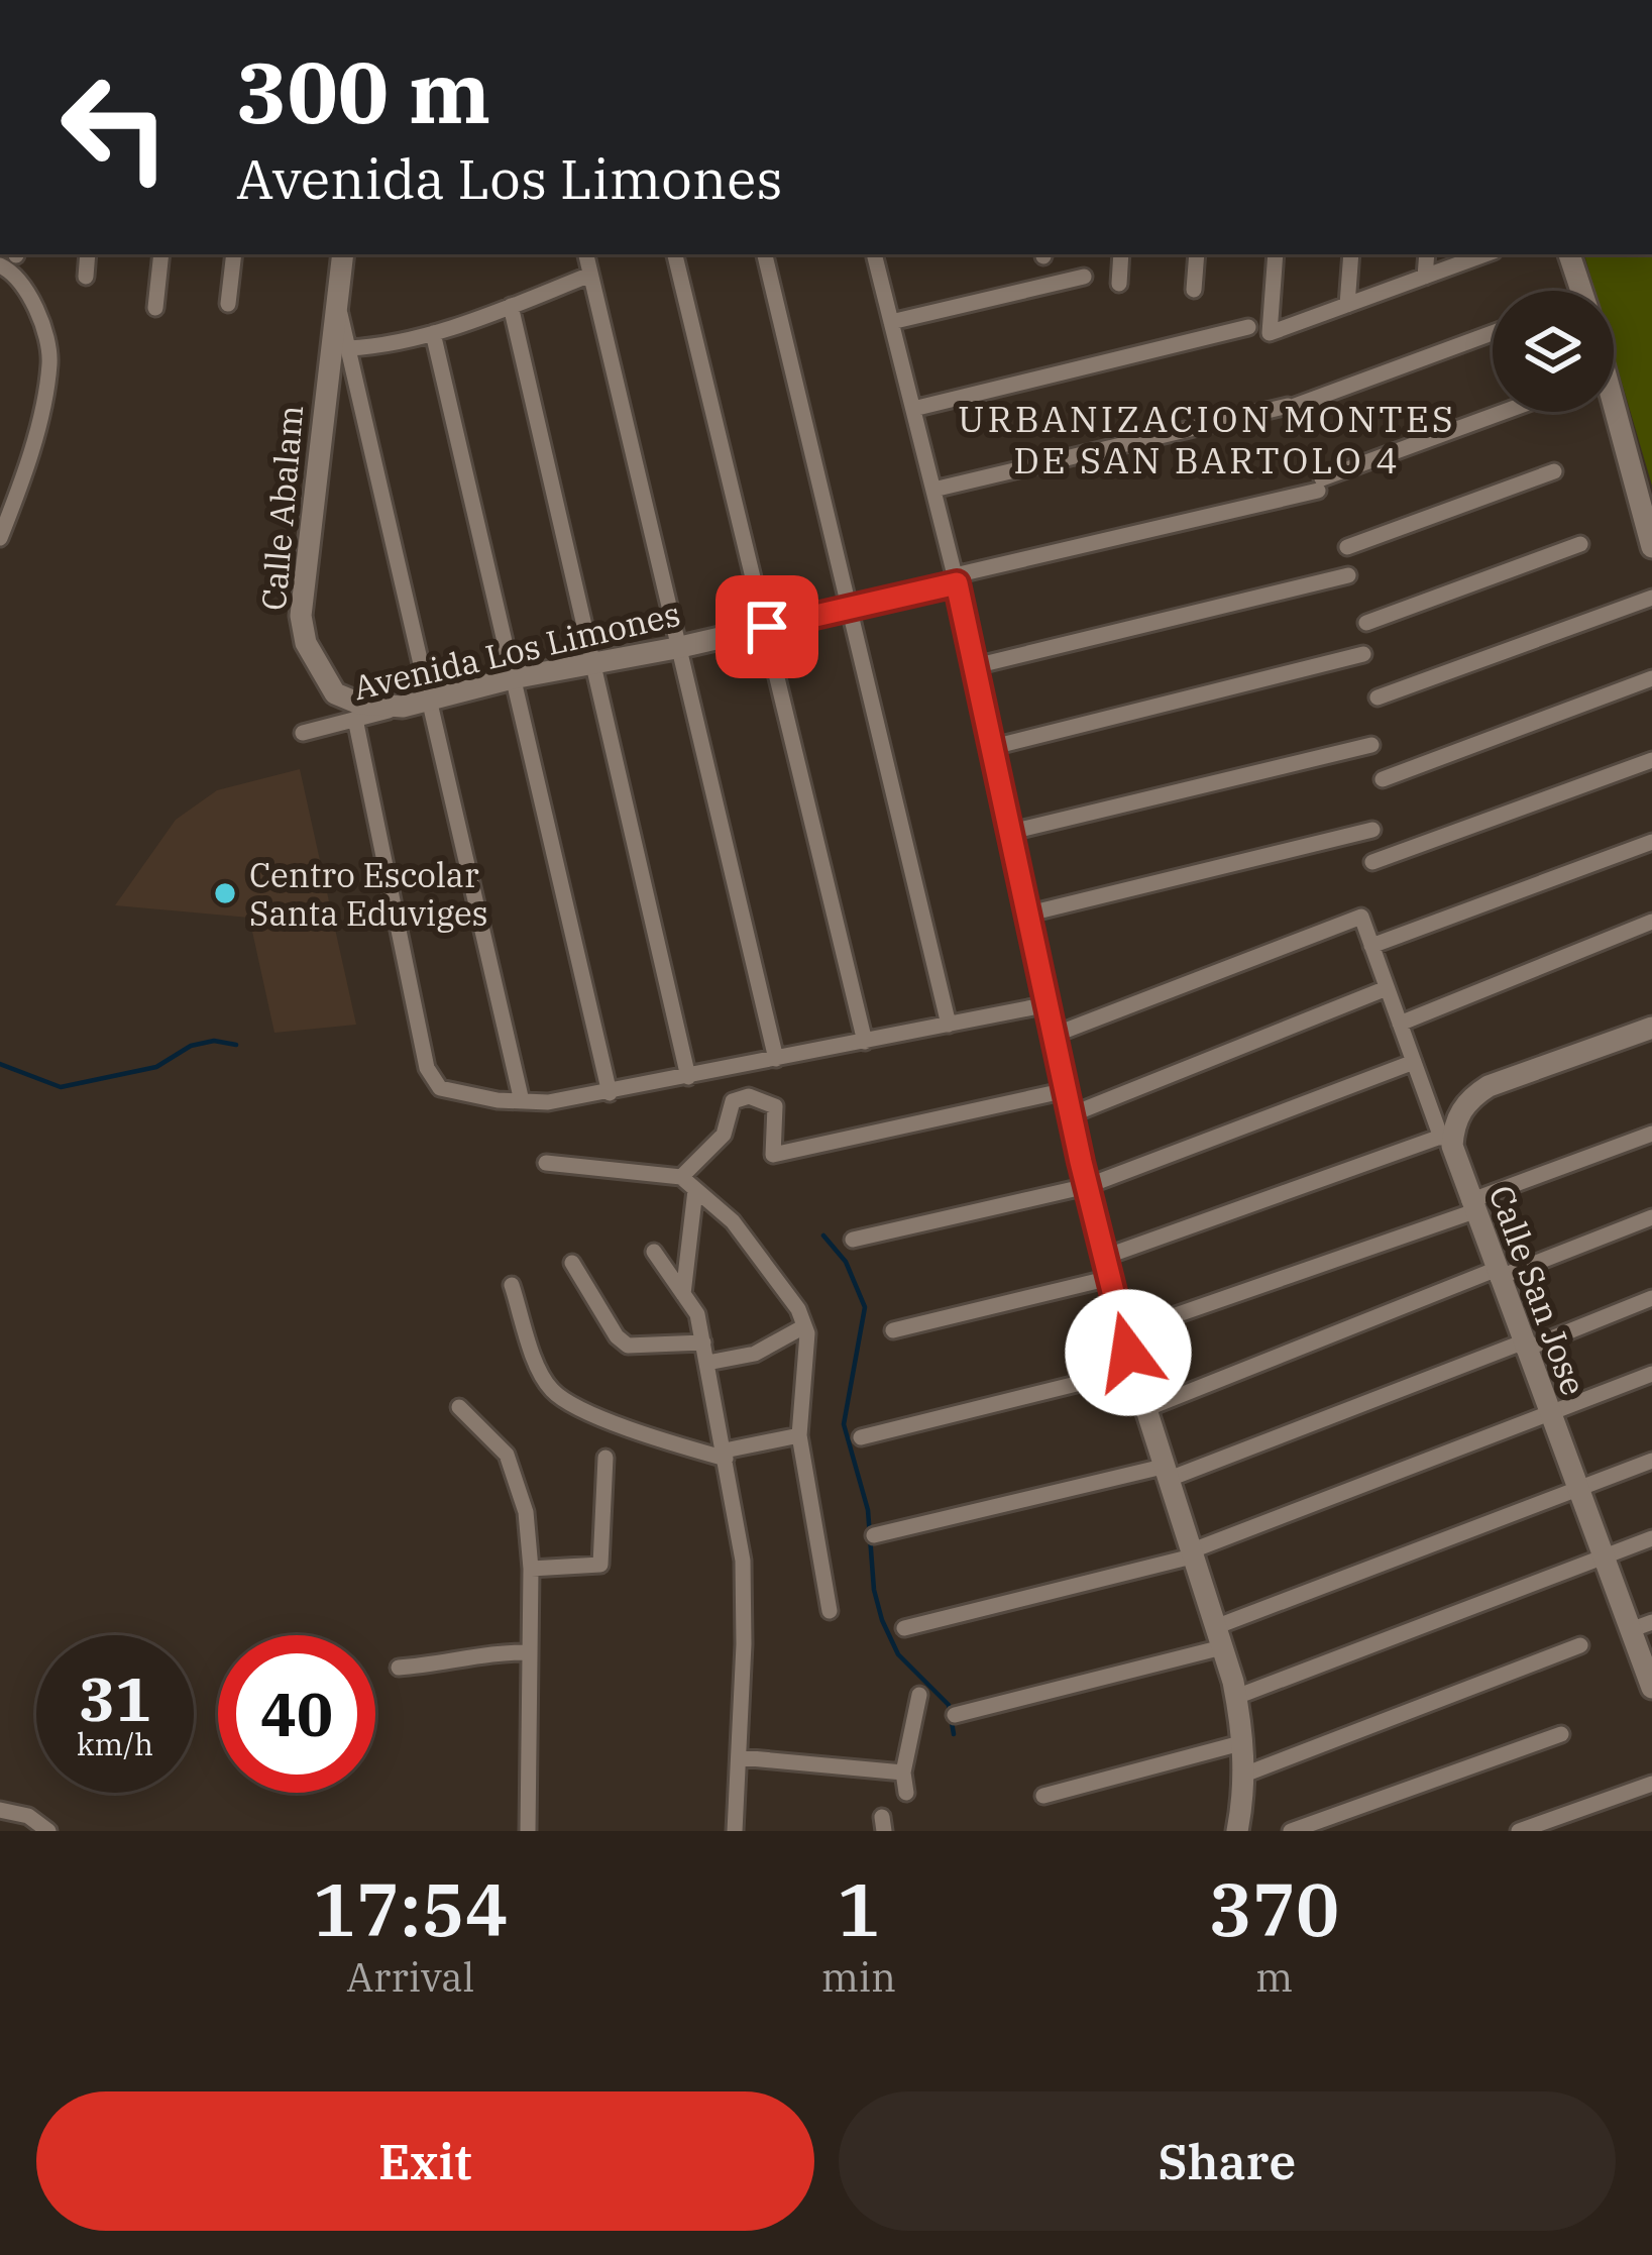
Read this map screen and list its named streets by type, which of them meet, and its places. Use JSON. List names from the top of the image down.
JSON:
{
  "streets": {
    "street": ["Calle Abalam", "Avenida Los Limones", "Calle San Jose"]
  },
  "crossings": [
    ["Calle Abalam", "Avenida Los Limones"]
  ],
  "districts": ["URBANIZACION MONTES DE SAN BARTOLO 4"],
  "places": ["Centro Escolar Santa Eduviges"],
  "page": {
    "turn": ["300 m", "Avenida Los Limones"],
    "speed": "31 km/h",
    "limit": "40",
    "eta": [
      "17:54",
      "Arrival",
      "1",
      "min",
      "370",
      "m"
    ],
    "buttons": ["Exit", "Share"]
  }
}
